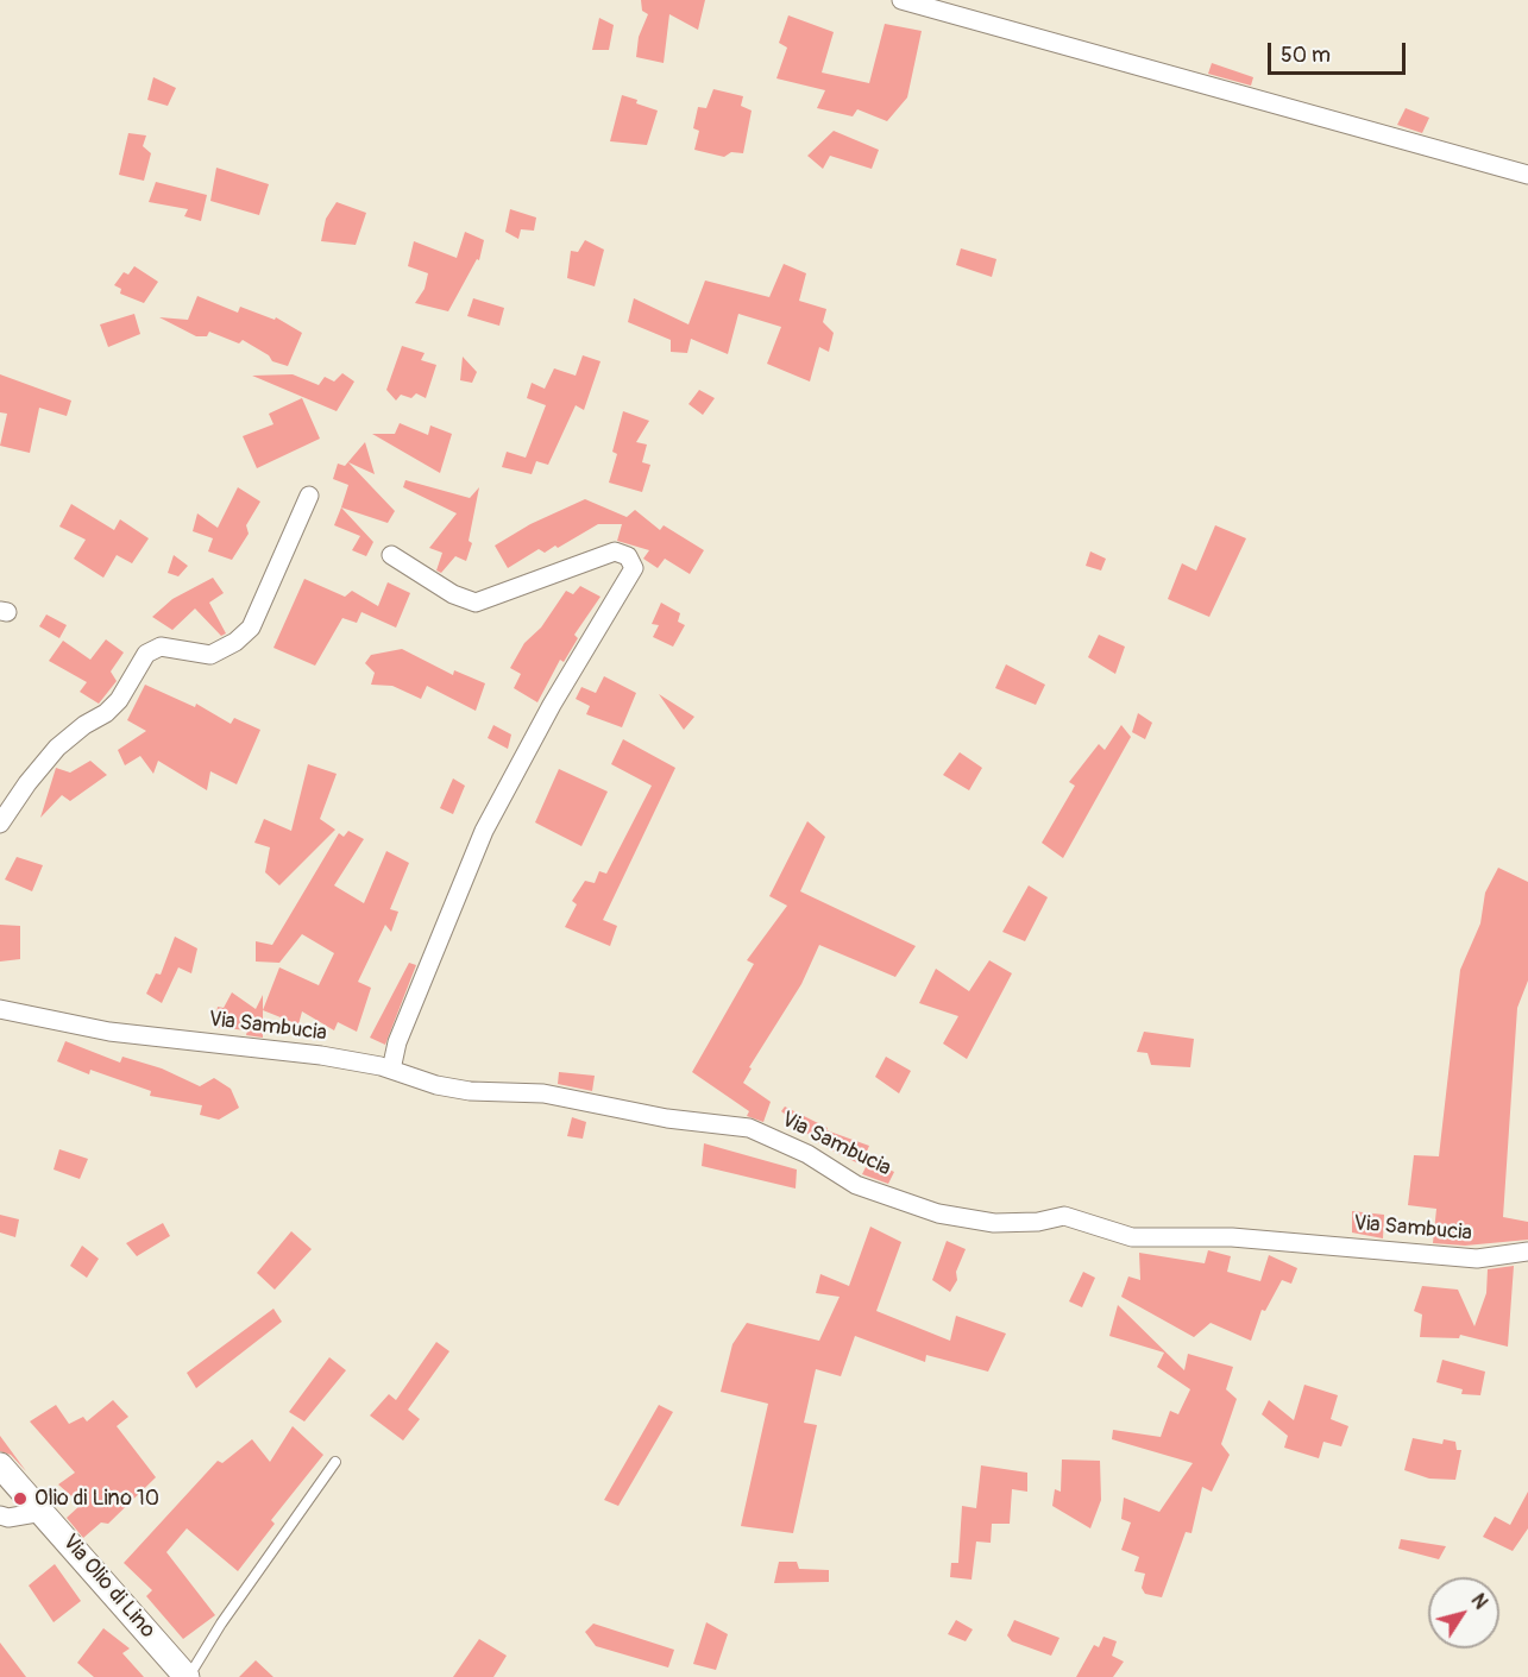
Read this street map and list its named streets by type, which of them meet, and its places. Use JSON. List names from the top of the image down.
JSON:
{
  "streets": {
    "street": ["Via Sambucia", "Via Olio di Lino"]
  },
  "places": ["Olio di Lino 10"],
  "scale_bar": "50 m",
  "north": "top right"
}
